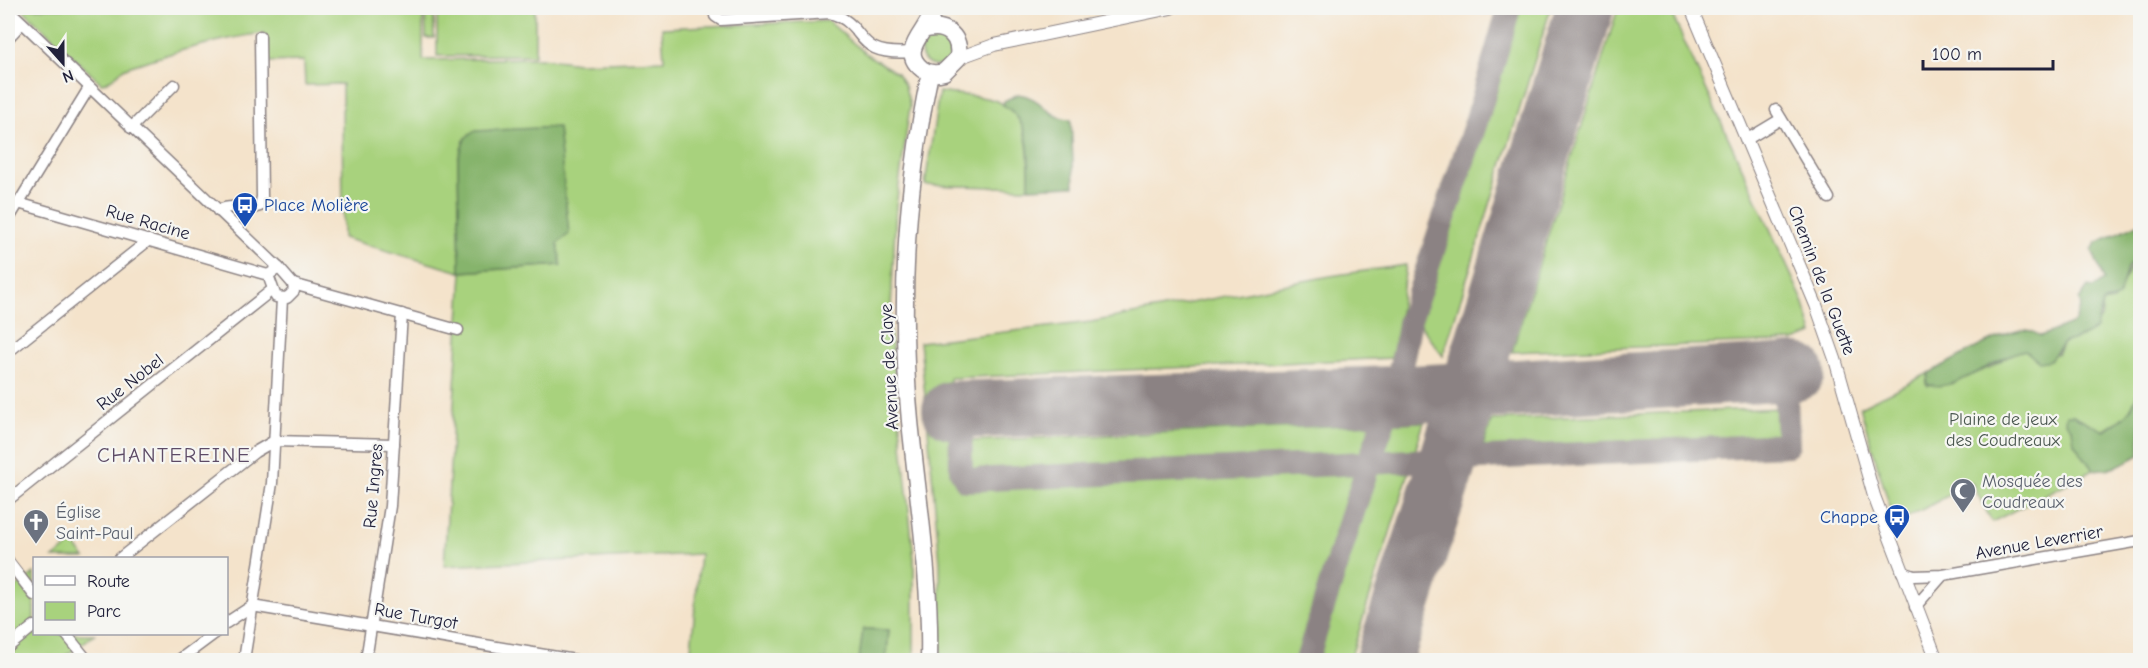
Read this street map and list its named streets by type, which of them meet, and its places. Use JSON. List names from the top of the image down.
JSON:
{
  "streets": {
    "main road": ["Avenue de Claye"],
    "street": [
      "Rue Racine",
      "Chemin de la Guette",
      "Rue Nobel",
      "Rue Ingres",
      "Avenue Leverrier",
      "Rue Turgot"
    ]
  },
  "crossings": [
    ["Chemin de la Guette", "Avenue Leverrier"],
    ["Rue Ingres", "Rue Turgot"]
  ],
  "districts": ["CHANTEREINE"],
  "parks": ["Plaine de jeux des Coudreaux"],
  "places": {
    "bus stop": ["Place Molière", "Chappe"],
    "mosque": ["Mosquée des Coudreaux"],
    "church": ["Église Saint-Paul"]
  },
  "legend": ["Route", "Parc"],
  "scale_bar": "100 m",
  "north": "bottom"
}
